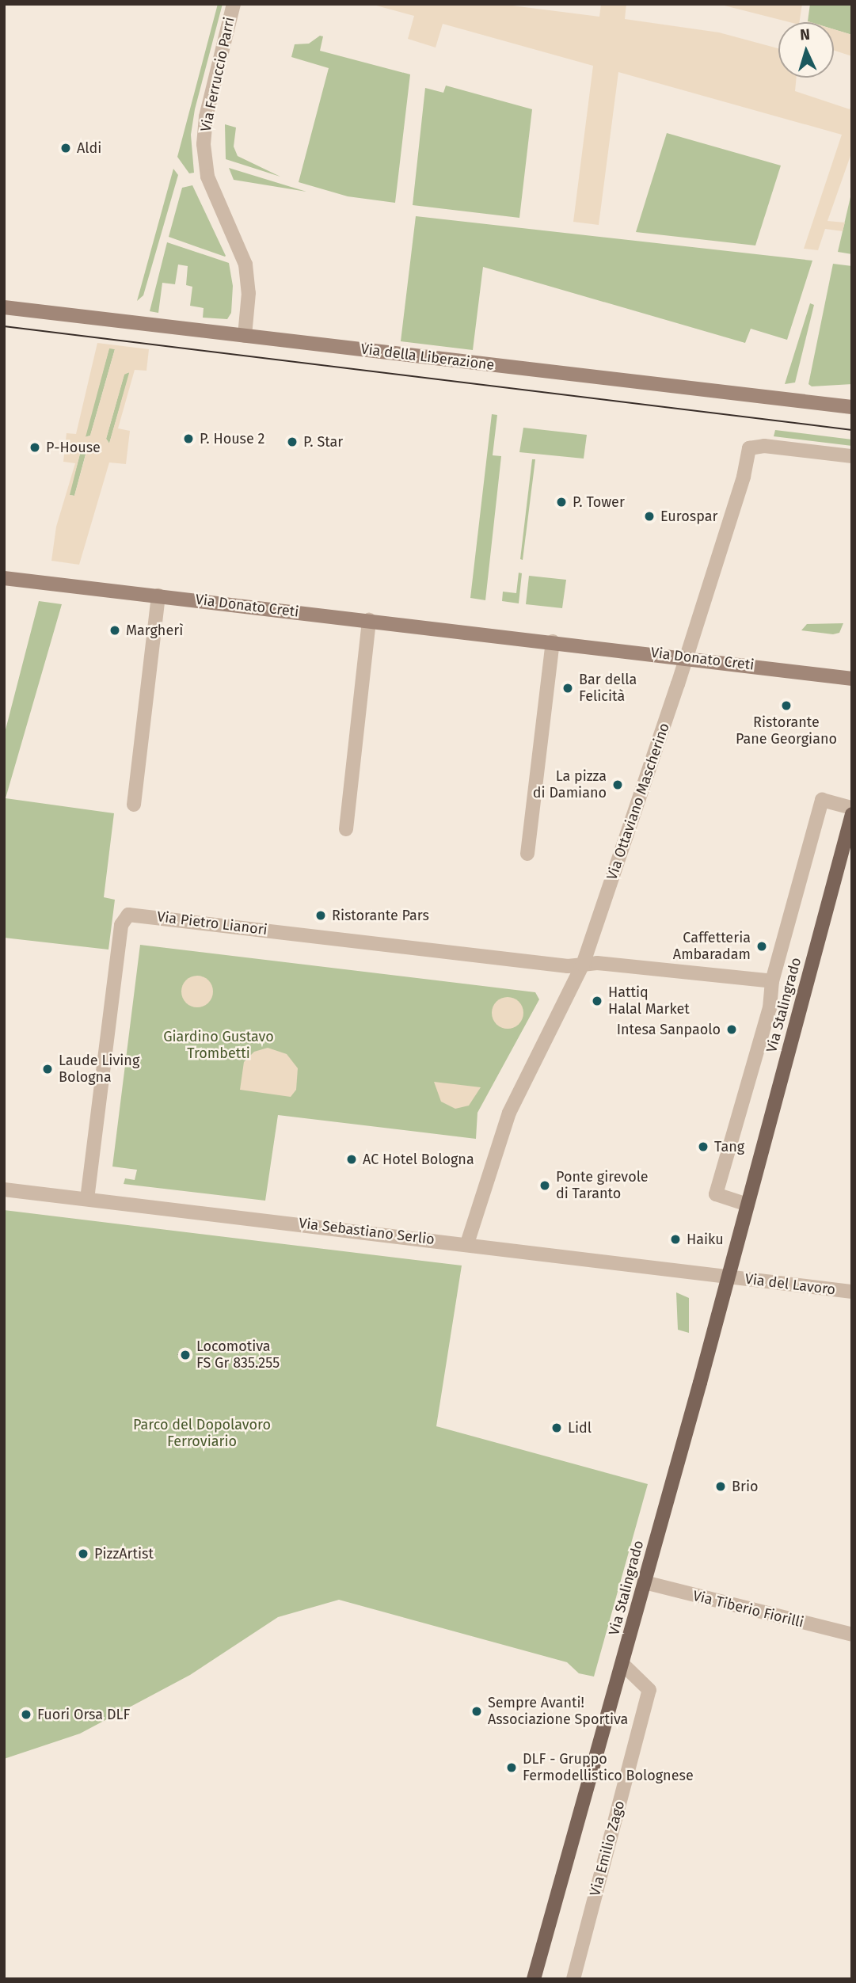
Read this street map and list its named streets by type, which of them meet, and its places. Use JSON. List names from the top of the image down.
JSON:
{
  "streets": {
    "main road": ["Via della Liberazione", "Via Donato Creti", "Via Stalingrado"],
    "street": [
      "Via Ferruccio Parri",
      "Via Ottaviano Mascherino",
      "Via Pietro Lianori",
      "Via Sebastiano Serlio",
      "Via del Lavoro",
      "Via Tiberio Fiorilli",
      "Via Emilio Zago"
    ]
  },
  "crossings": [
    ["Via Ferruccio Parri", "Via della Liberazione"],
    ["Via Donato Creti", "Via Ottaviano Mascherino"],
    ["Via Ottaviano Mascherino", "Via Pietro Lianori"],
    ["Via Ottaviano Mascherino", "Via Stalingrado"],
    ["Via Ottaviano Mascherino", "Via Sebastiano Serlio"],
    ["Via Pietro Lianori", "Via Stalingrado"],
    ["Via Pietro Lianori", "Via Sebastiano Serlio"],
    ["Via Stalingrado", "Via Sebastiano Serlio"],
    ["Via Stalingrado", "Via del Lavoro"],
    ["Via Stalingrado", "Via Tiberio Fiorilli"],
    ["Via Stalingrado", "Via Emilio Zago"],
    ["Via Sebastiano Serlio", "Via del Lavoro"]
  ],
  "parks": ["Giardino Gustavo Trombetti", "Parco del Dopolavoro Ferroviario"],
  "places": [
    "Aldi",
    "P. House 2",
    "P. Star",
    "P-House",
    "P. Tower",
    "Eurospar",
    "Margherì",
    "Bar della Felicità",
    "Ristorante Pane Georgiano",
    "La pizza di Damiano",
    "Ristorante Pars",
    "Caffetteria Ambaradam",
    "Hattiq Halal Market",
    "Intesa Sanpaolo",
    "Laude Living Bologna",
    "Tang",
    "AC Hotel Bologna",
    "Ponte girevole di Taranto",
    "Haiku",
    "Locomotiva FS Gr 835.255",
    "Lidl",
    "Brio",
    "PizzArtist",
    "Sempre Avanti! Associazione Sportiva",
    "Fuori Orsa DLF",
    "DLF - Gruppo Fermodellistico Bolognese"
  ],
  "north": "top"
}
